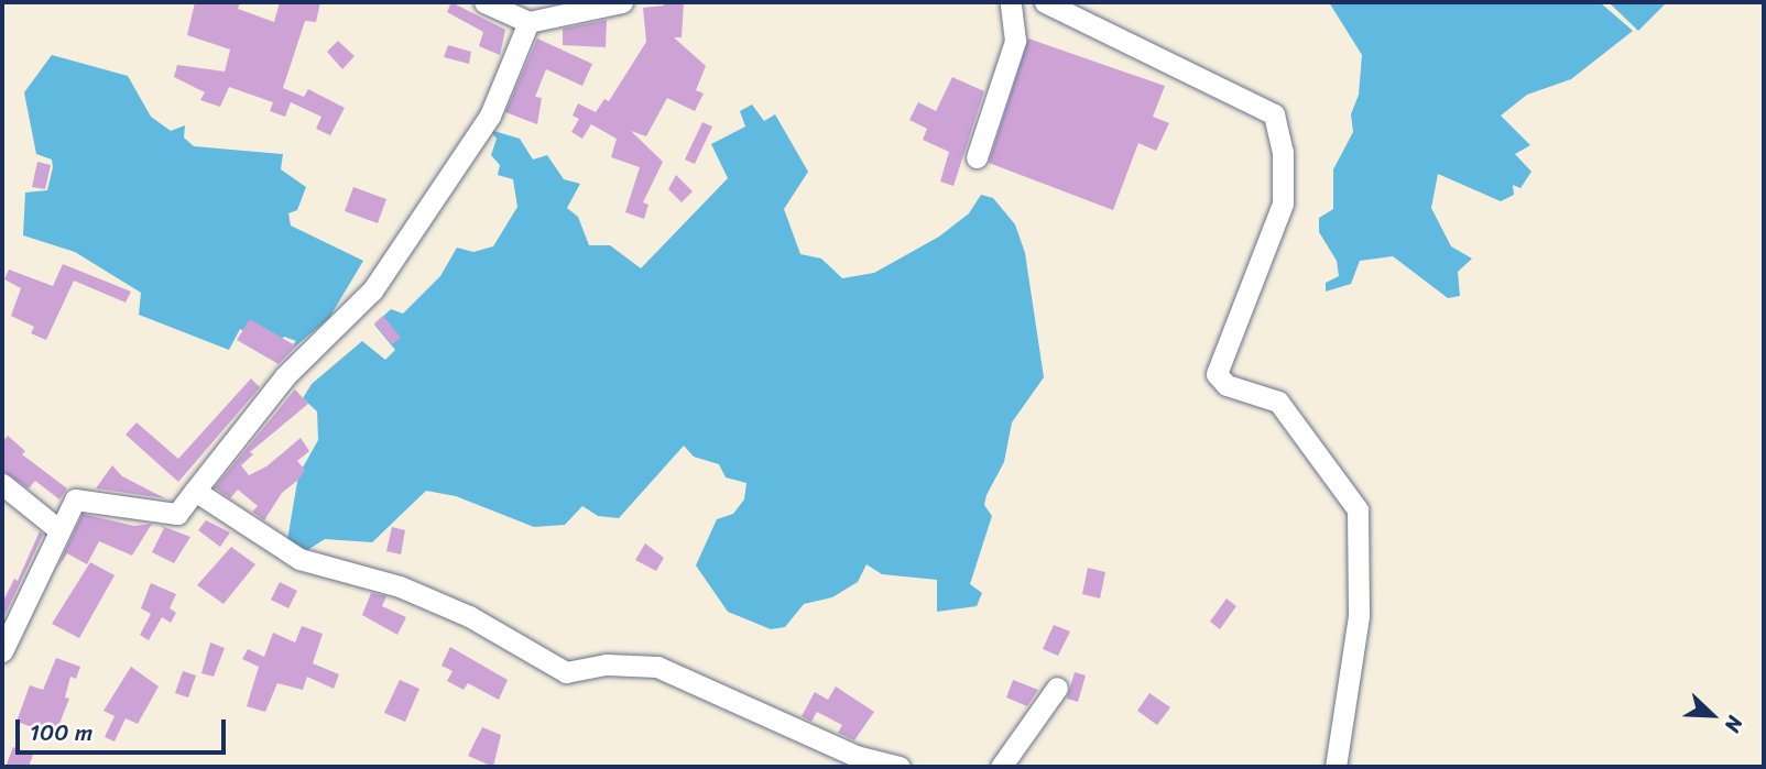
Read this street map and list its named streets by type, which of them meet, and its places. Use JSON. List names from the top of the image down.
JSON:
{
  "scale_bar": "100 m",
  "north": "bottom right"
}
